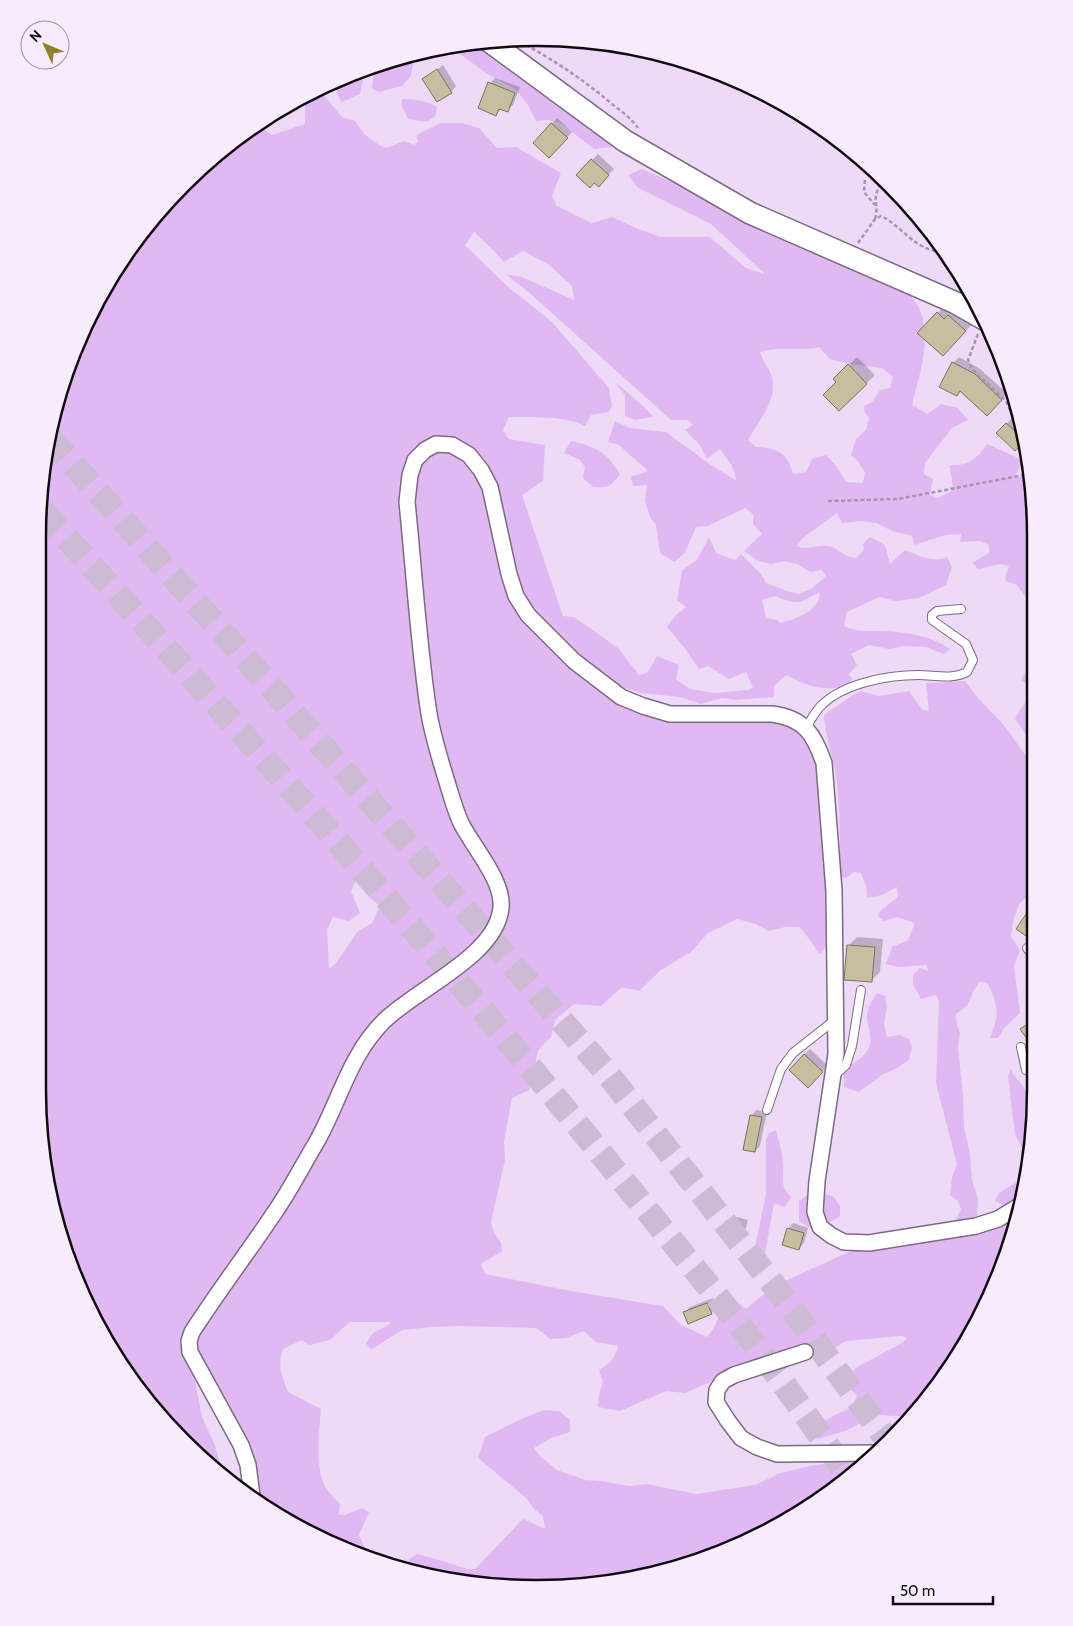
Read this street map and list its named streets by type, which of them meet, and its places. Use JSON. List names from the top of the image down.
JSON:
{
  "scale_bar": "50 m",
  "north": "top left"
}
